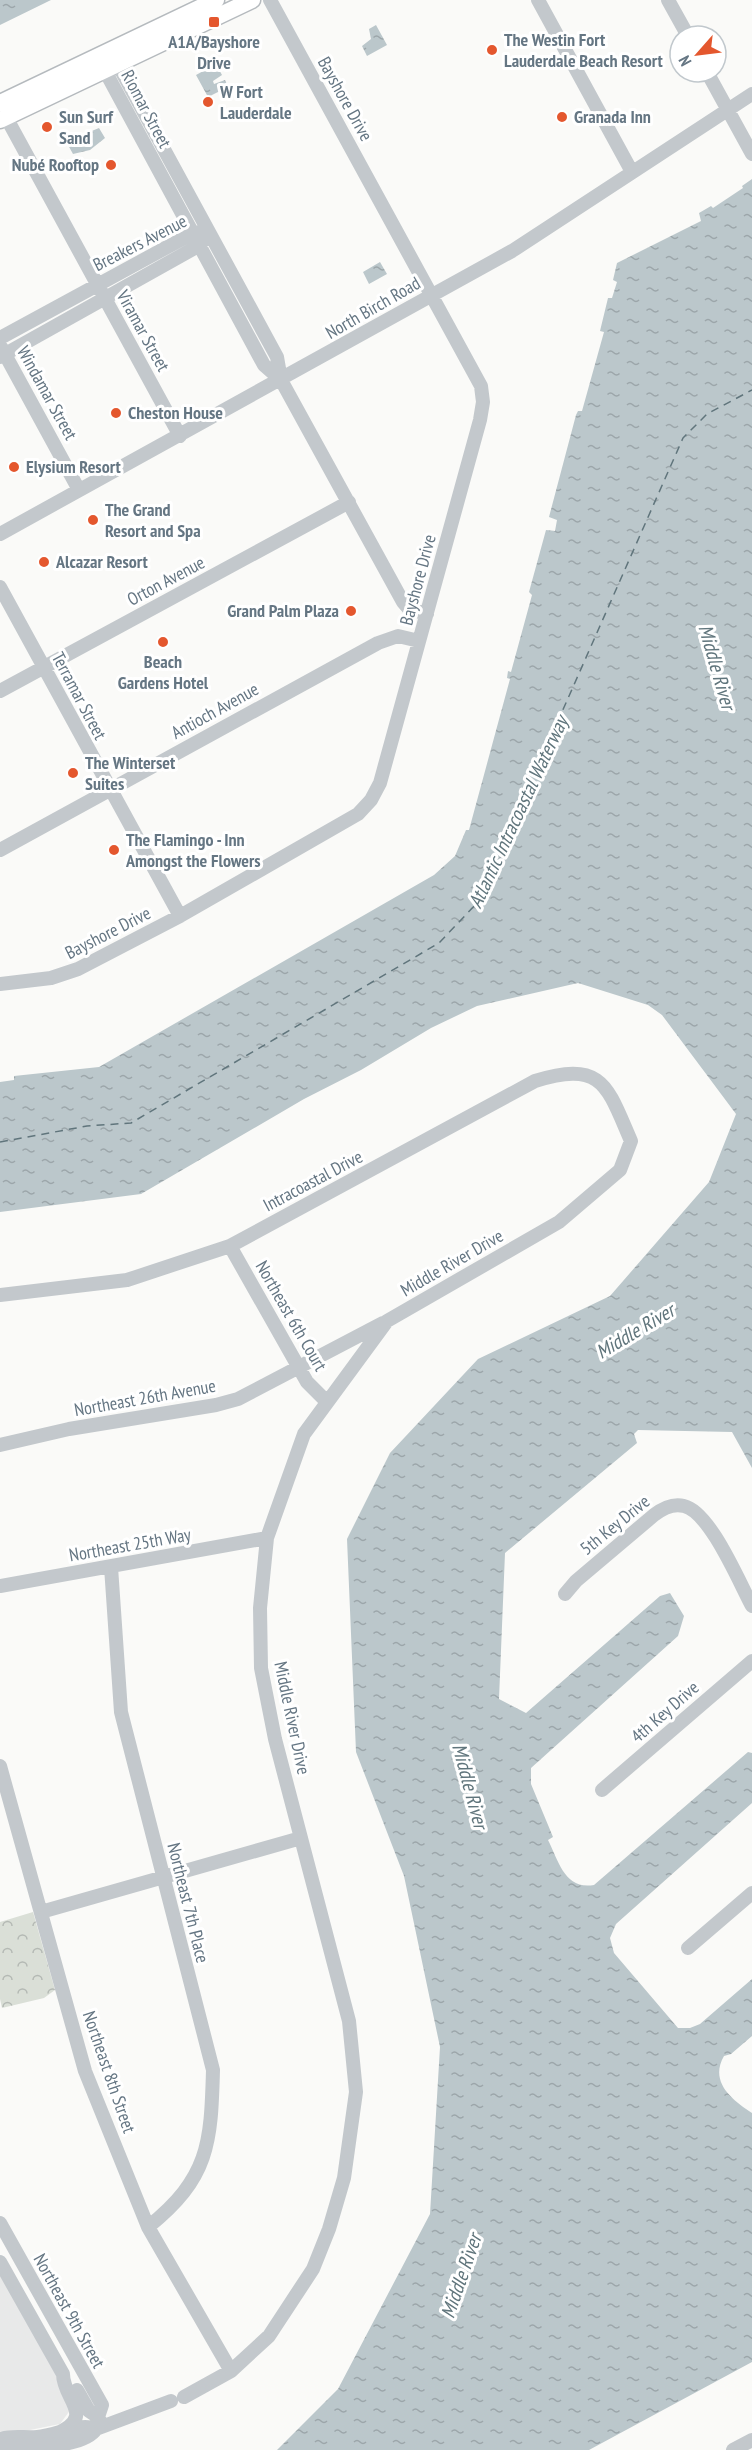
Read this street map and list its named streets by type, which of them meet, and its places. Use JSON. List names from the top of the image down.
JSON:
{
  "streets": {
    "street": [
      "Bayshore Drive",
      "Riomar Street",
      "Breakers Avenue",
      "North Birch Road",
      "Viramar Street",
      "Windamar Street",
      "Orton Avenue",
      "Terramar Street",
      "Antioch Avenue",
      "Intracoastal Drive",
      "Middle River Drive",
      "Northeast 6th Court",
      "Northeast 26th Avenue",
      "5th Key Drive",
      "Northeast 25th Way",
      "4th Key Drive",
      "Northeast 7th Place",
      "Northeast 8th Street",
      "Northeast 9th Street"
    ]
  },
  "crossings": [
    ["Bayshore Drive", "Riomar Street"],
    ["Bayshore Drive", "North Birch Road"],
    ["Bayshore Drive", "Terramar Street"],
    ["Bayshore Drive", "Antioch Avenue"],
    ["Riomar Street", "Breakers Avenue"],
    ["Riomar Street", "North Birch Road"],
    ["Riomar Street", "Orton Avenue"],
    ["Breakers Avenue", "Viramar Street"],
    ["Breakers Avenue", "Windamar Street"],
    ["North Birch Road", "Viramar Street"],
    ["North Birch Road", "Windamar Street"],
    ["Orton Avenue", "Terramar Street"],
    ["Terramar Street", "Antioch Avenue"],
    ["Intracoastal Drive", "Middle River Drive"],
    ["Intracoastal Drive", "Northeast 6th Court"],
    ["Middle River Drive", "Northeast 6th Court"],
    ["Middle River Drive", "Northeast 26th Avenue"],
    ["Middle River Drive", "Northeast 25th Way"],
    ["Middle River Drive", "Northeast 8th Street"],
    ["Middle River Drive", "Northeast 9th Street"],
    ["Northeast 6th Court", "Northeast 26th Avenue"],
    ["Northeast 25th Way", "Northeast 7th Place"],
    ["Northeast 7th Place", "Northeast 8th Street"]
  ],
  "water": ["Middle River", "Atlantic Intracoastal Waterway"],
  "places": {
    "transit": ["A1A/Bayshore Drive"],
    "other": [
      "The Westin Fort Lauderdale Beach Resort",
      "W Fort Lauderdale",
      "Granada Inn",
      "Sun Surf Sand",
      "Nubé Rooftop",
      "Cheston House",
      "Elysium Resort",
      "The Grand Resort and Spa",
      "Alcazar Resort",
      "Grand Palm Plaza",
      "Beach Gardens Hotel",
      "The Winterset Suites",
      "The Flamingo - Inn Amongst the Flowers"
    ]
  },
  "north": "bottom left"
}
